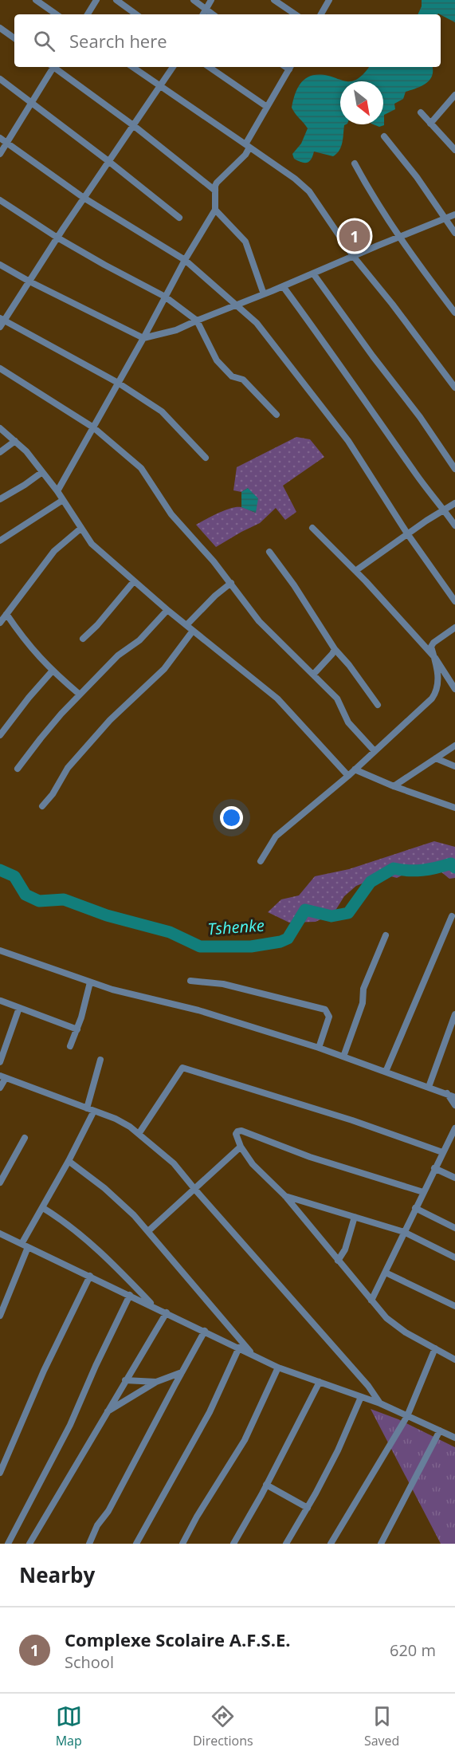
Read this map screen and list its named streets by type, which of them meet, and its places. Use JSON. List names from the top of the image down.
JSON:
{
  "water": ["Tshenke"],
  "north": "bottom right",
  "page": {
    "search": "Search here",
    "pins": "1",
    "heading": "Nearby",
    "list": [
      {
        "mark": "1",
        "name": "Complexe Scolaire A.F.S.E.",
        "note": "School",
        "value": "620 m"
      }
    ],
    "nav": ["Map", "Directions", "Saved"]
  }
}
